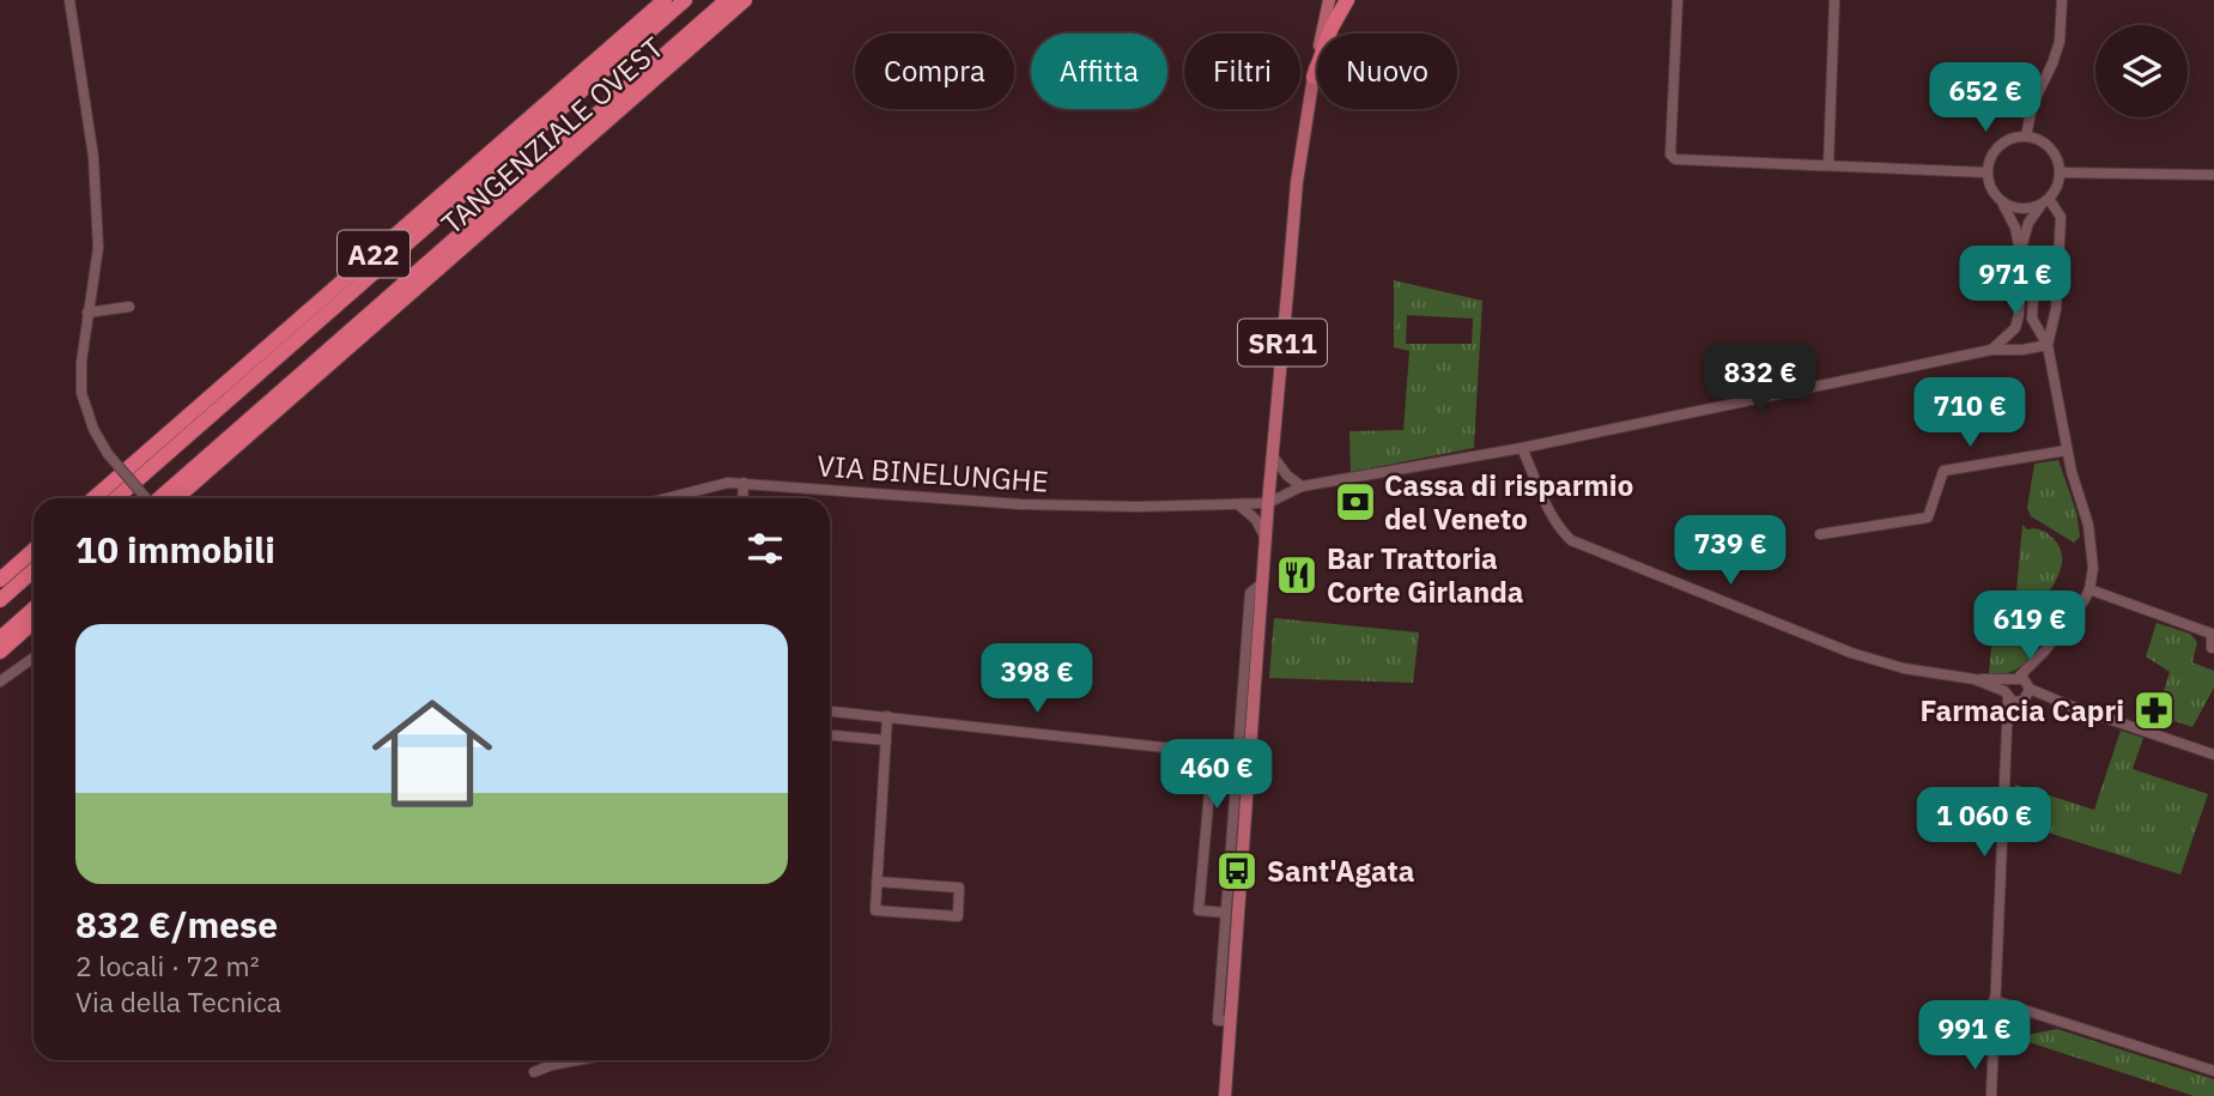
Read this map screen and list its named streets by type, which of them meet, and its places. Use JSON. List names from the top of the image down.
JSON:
{
  "streets": {
    "highway": ["TANGENZIALE OVEST", "A22"],
    "main road": ["SR11"],
    "street": ["VIA BINELUNGHE"]
  },
  "crossings": [
    ["SR11", "VIA BINELUNGHE"]
  ],
  "places": {
    "bank": ["Cassa di risparmio del Veneto"],
    "restaurant": ["Bar Trattoria Corte Girlanda"],
    "pharmacy": ["Farmacia Capri"],
    "bus stop": ["Sant'Agata"]
  },
  "page": {
    "chip": [
      "Compra",
      "Affitta",
      "Filtri",
      "Nuovo"
    ],
    "price": [
      "652 €",
      "971 €",
      "832 €",
      "710 €",
      "739 €",
      "619 €",
      "398 €",
      "460 €",
      "1 060 €",
      "991 €"
    ],
    "heading": "10 immobili",
    "list": [
      {
        "name": "832 €/mese",
        "note": "2 locali · 72 m² · Via della Tecnica"
      }
    ]
  }
}
